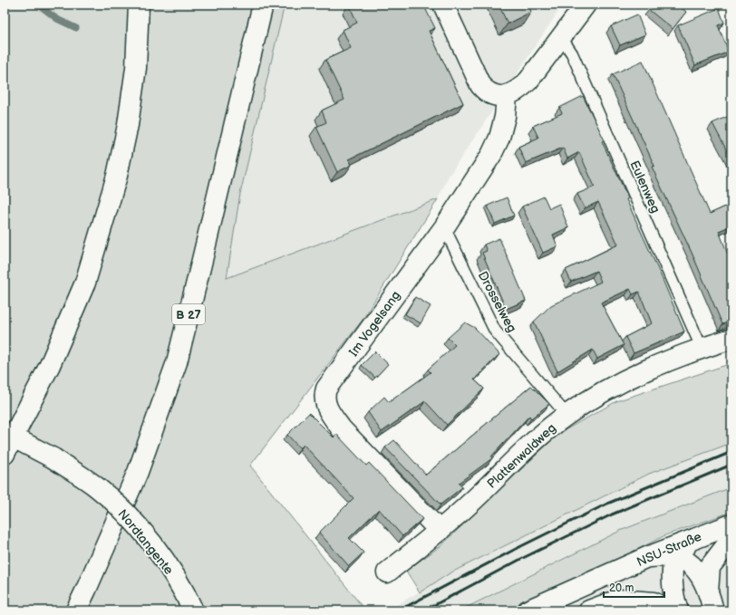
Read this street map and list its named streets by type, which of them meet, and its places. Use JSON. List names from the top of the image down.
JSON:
{
  "streets": {
    "main road": [
      "B 27",
      "Im Vogelsang",
      "Plattenwaldweg",
      "Nordtangente",
      "NSU-Straße"
    ],
    "lane": ["Eulenweg", "Drosselweg"]
  },
  "crossings": [
    ["Eulenweg", "Plattenwaldweg"],
    ["Drosselweg", "Im Vogelsang"],
    ["Drosselweg", "Plattenwaldweg"],
    ["Im Vogelsang", "Plattenwaldweg"]
  ],
  "scale_bar": "20 m"
}
